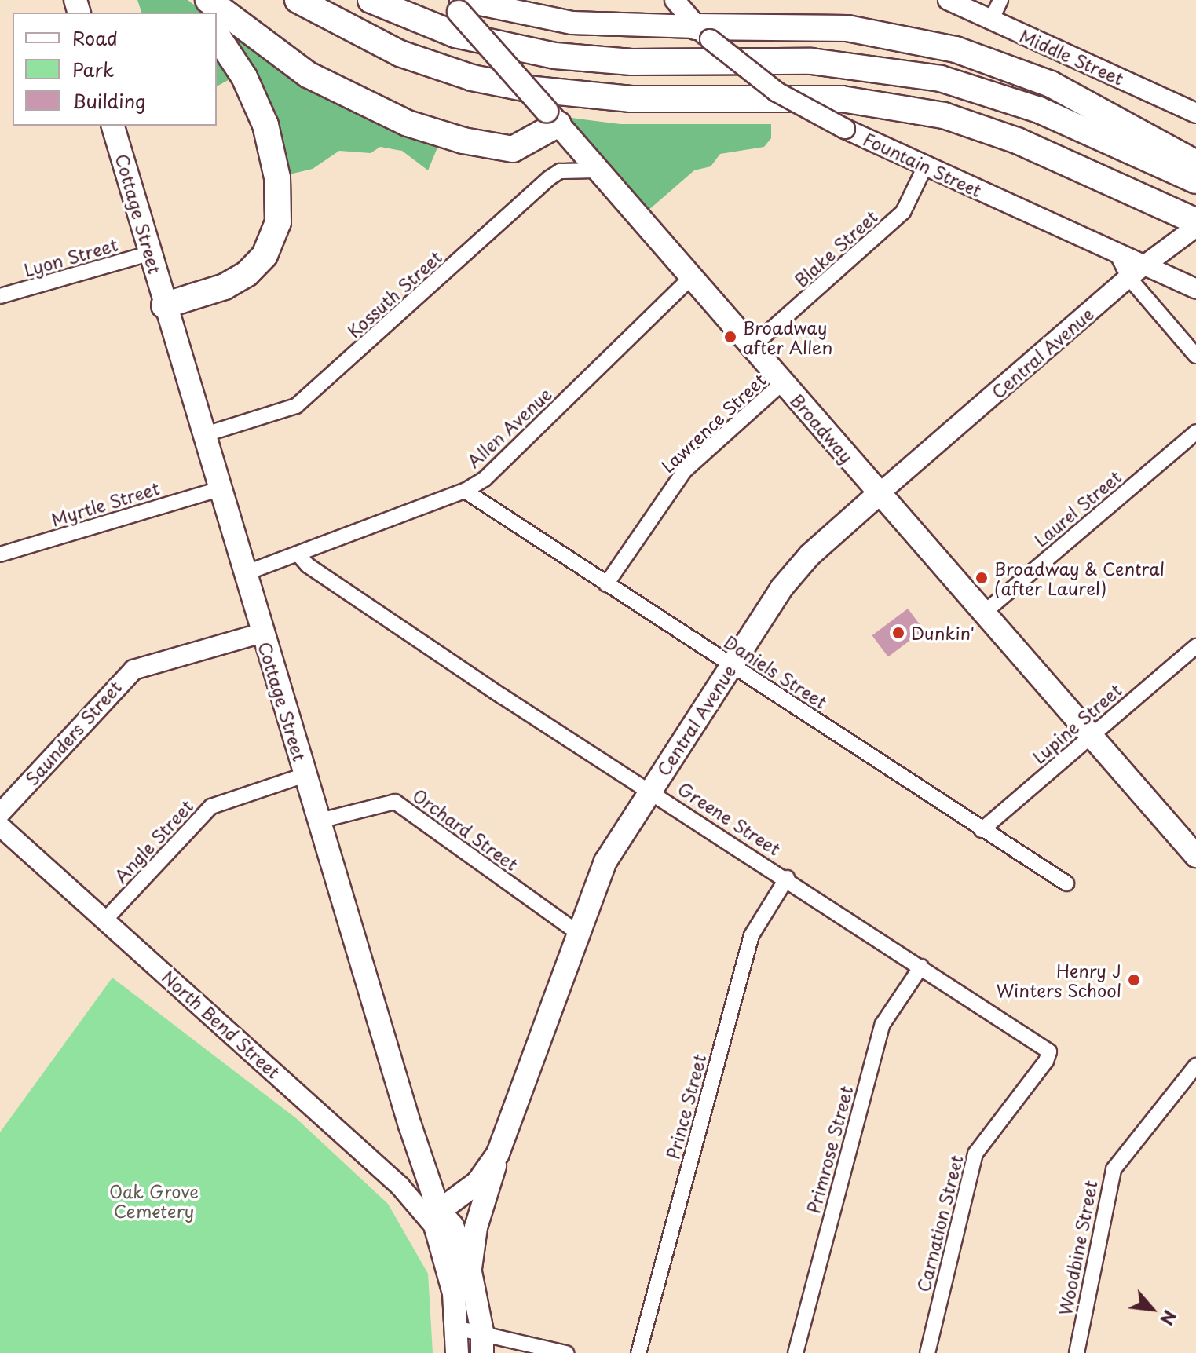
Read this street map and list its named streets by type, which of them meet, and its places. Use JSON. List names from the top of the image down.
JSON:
{
  "streets": {
    "main road": ["Cottage Street", "Central Avenue", "Broadway"],
    "street": [
      "Middle Street",
      "Fountain Street",
      "Blake Street",
      "Lyon Street",
      "Kossuth Street",
      "Lawrence Street",
      "Allen Avenue",
      "Myrtle Street",
      "Laurel Street",
      "Daniels Street",
      "Lupine Street",
      "Saunders Street",
      "Greene Street",
      "Orchard Street",
      "Angle Street",
      "North Bend Street",
      "Prince Street",
      "Primrose Street",
      "Carnation Street",
      "Woodbine Street"
    ]
  },
  "crossings": [
    ["Fountain Street", "Blake Street"],
    ["Fountain Street", "Central Avenue"],
    ["Cottage Street", "Lyon Street"],
    ["Cottage Street", "Kossuth Street"],
    ["Cottage Street", "Central Avenue"],
    ["Cottage Street", "Allen Avenue"],
    ["Cottage Street", "Myrtle Street"],
    ["Cottage Street", "Saunders Street"],
    ["Cottage Street", "Orchard Street"],
    ["Cottage Street", "Angle Street"],
    ["Cottage Street", "North Bend Street"],
    ["Blake Street", "Broadway"],
    ["Kossuth Street", "Broadway"],
    ["Central Avenue", "Broadway"],
    ["Central Avenue", "Daniels Street"],
    ["Central Avenue", "Greene Street"],
    ["Central Avenue", "Orchard Street"],
    ["Central Avenue", "North Bend Street"],
    ["Lawrence Street", "Broadway"],
    ["Lawrence Street", "Daniels Street"],
    ["Allen Avenue", "Broadway"],
    ["Allen Avenue", "Daniels Street"],
    ["Allen Avenue", "Greene Street"],
    ["Broadway", "Laurel Street"],
    ["Broadway", "Lupine Street"],
    ["Daniels Street", "Lupine Street"],
    ["Saunders Street", "North Bend Street"],
    ["Greene Street", "Prince Street"],
    ["Greene Street", "Primrose Street"],
    ["Greene Street", "Carnation Street"],
    ["Angle Street", "North Bend Street"]
  ],
  "parks": ["Oak Grove Cemetery"],
  "places": [
    "Broadway after Allen",
    "Broadway & Central (after Laurel)",
    "Dunkin'",
    "Henry J Winters School"
  ],
  "legend": ["Road", "Park", "Building"],
  "north": "bottom right"
}
